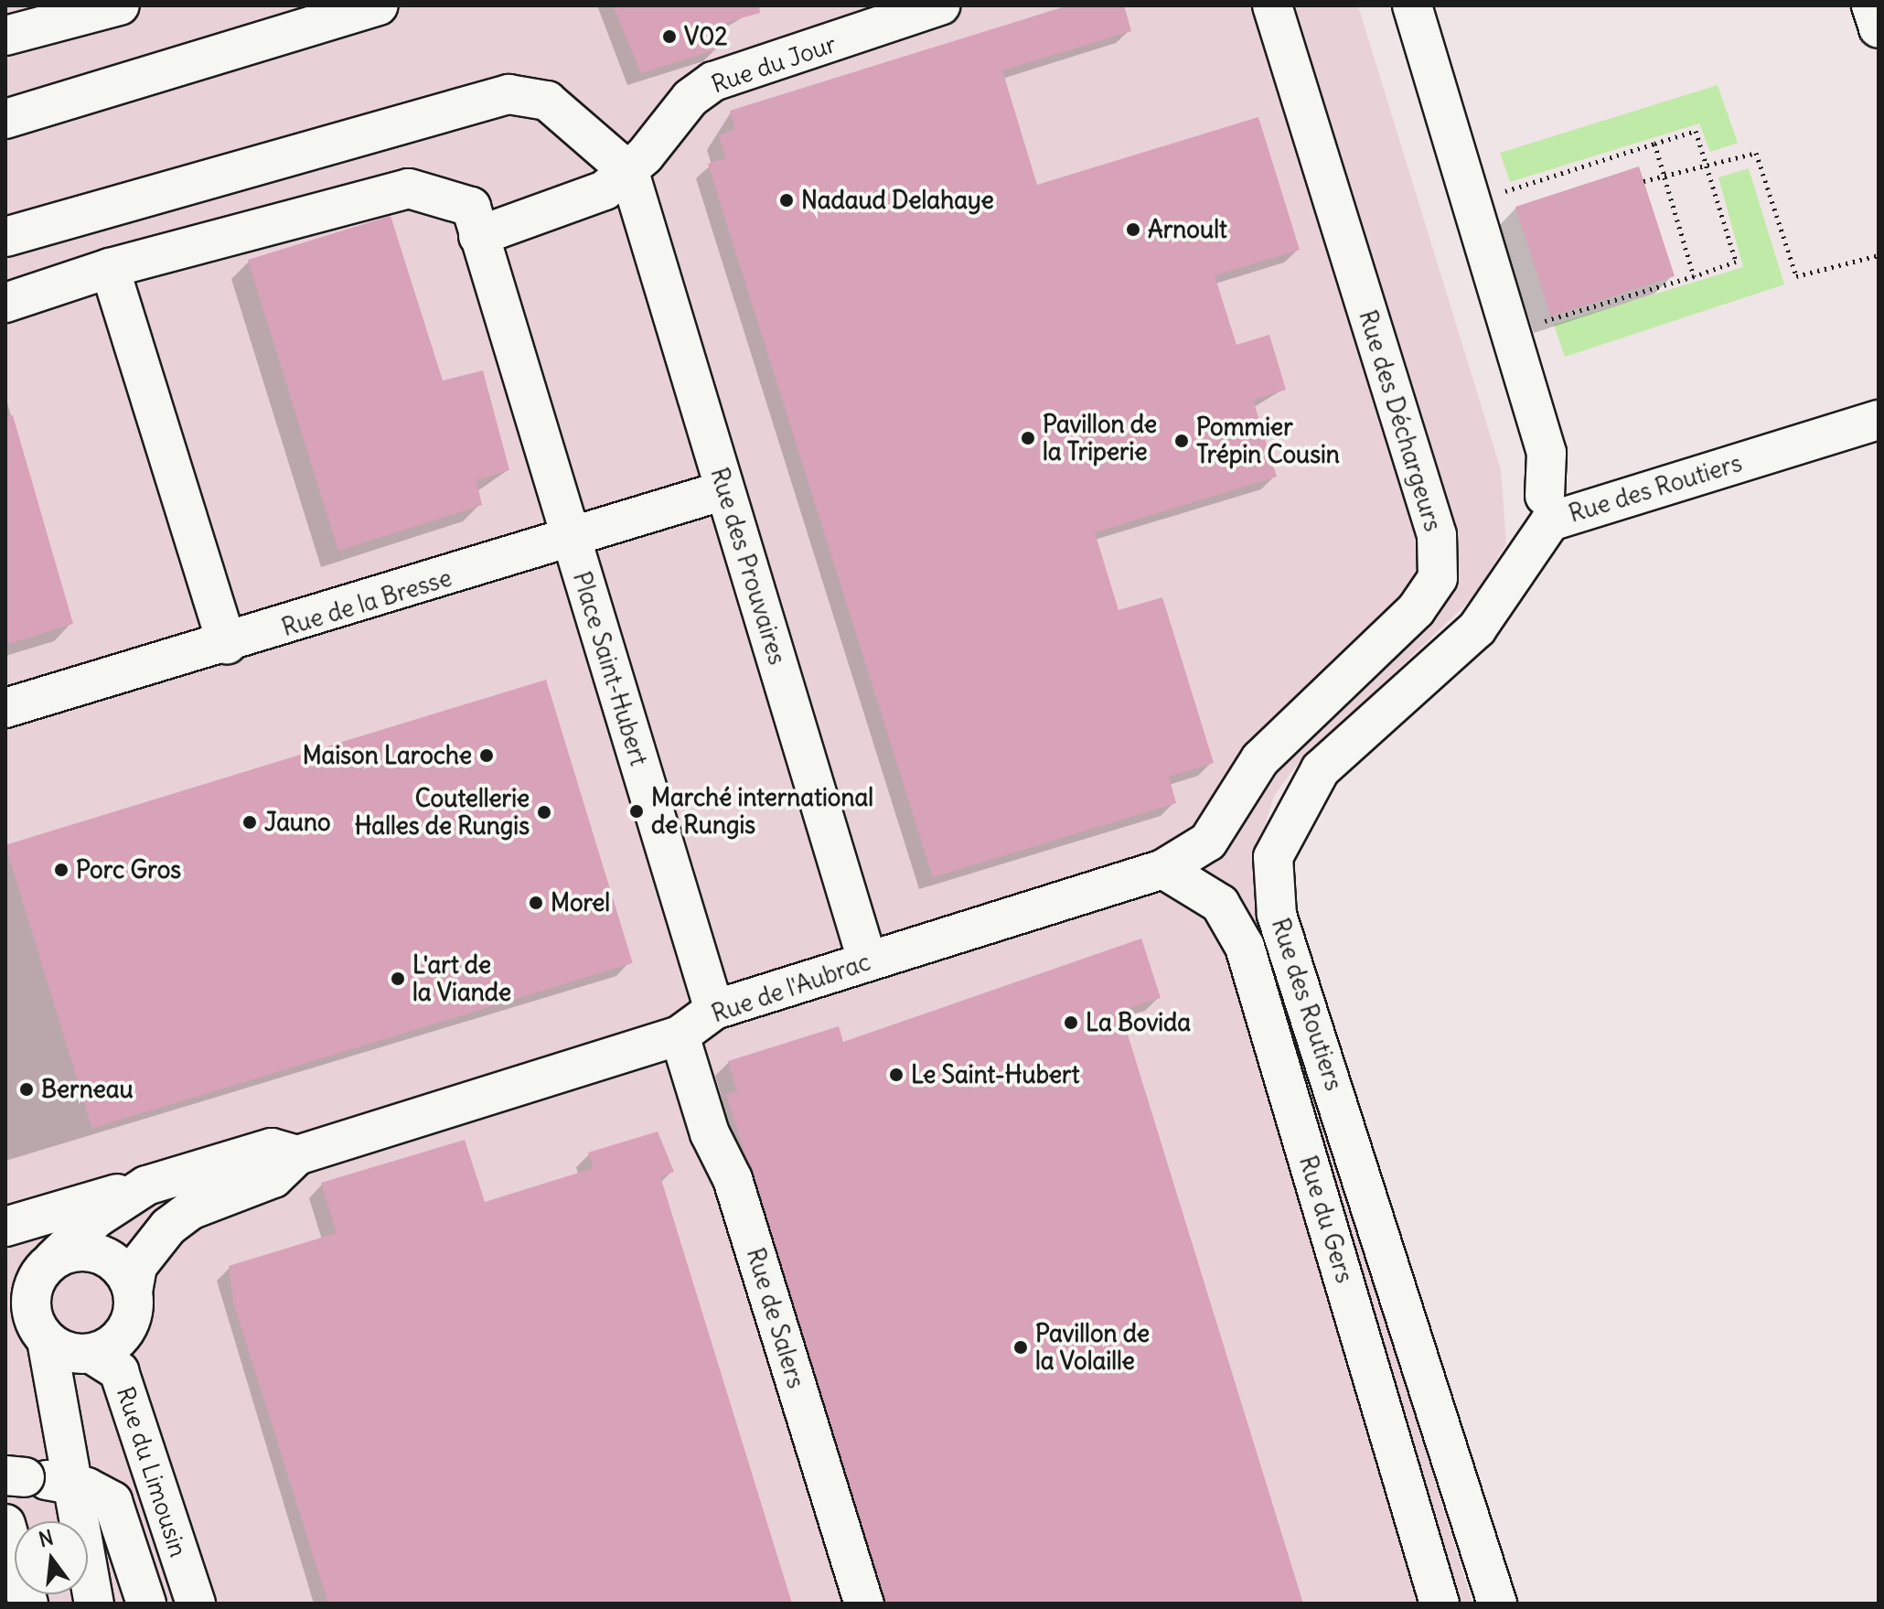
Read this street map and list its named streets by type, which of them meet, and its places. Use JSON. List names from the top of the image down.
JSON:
{
  "streets": {
    "street": [
      "Rue du Jour",
      "Rue des Déchargeurs",
      "Rue des Routiers",
      "Rue des Prouvaires",
      "Rue de la Bresse",
      "Place Saint-Hubert",
      "Rue de l'Aubrac",
      "Rue du Gers",
      "Rue de Salers",
      "Rue du Limousin"
    ]
  },
  "crossings": [
    ["Rue du Jour", "Rue des Prouvaires"],
    ["Rue du Jour", "Place Saint-Hubert"],
    ["Rue des Déchargeurs", "Rue de l'Aubrac"],
    ["Rue des Déchargeurs", "Rue du Gers"],
    ["Rue des Prouvaires", "Rue de la Bresse"],
    ["Rue des Prouvaires", "Rue de l'Aubrac"],
    ["Rue de la Bresse", "Place Saint-Hubert"],
    ["Place Saint-Hubert", "Rue de l'Aubrac"],
    ["Rue de l'Aubrac", "Rue du Gers"],
    ["Rue de l'Aubrac", "Rue de Salers"],
    ["Rue de l'Aubrac", "Rue du Limousin"]
  ],
  "places": [
    "V02",
    "Nadaud Delahaye",
    "Arnoult",
    "Pavillon de la Triperie",
    "Pommier Trépin Cousin",
    "Maison Laroche",
    "Marché international de Rungis",
    "Coutellerie Halles de Rungis",
    "Jauno",
    "Porc Gros",
    "Morel",
    "L'art de la Viande",
    "La Bovida",
    "Le Saint-Hubert",
    "Berneau",
    "Pavillon de la Volaille"
  ],
  "north": "top"
}
